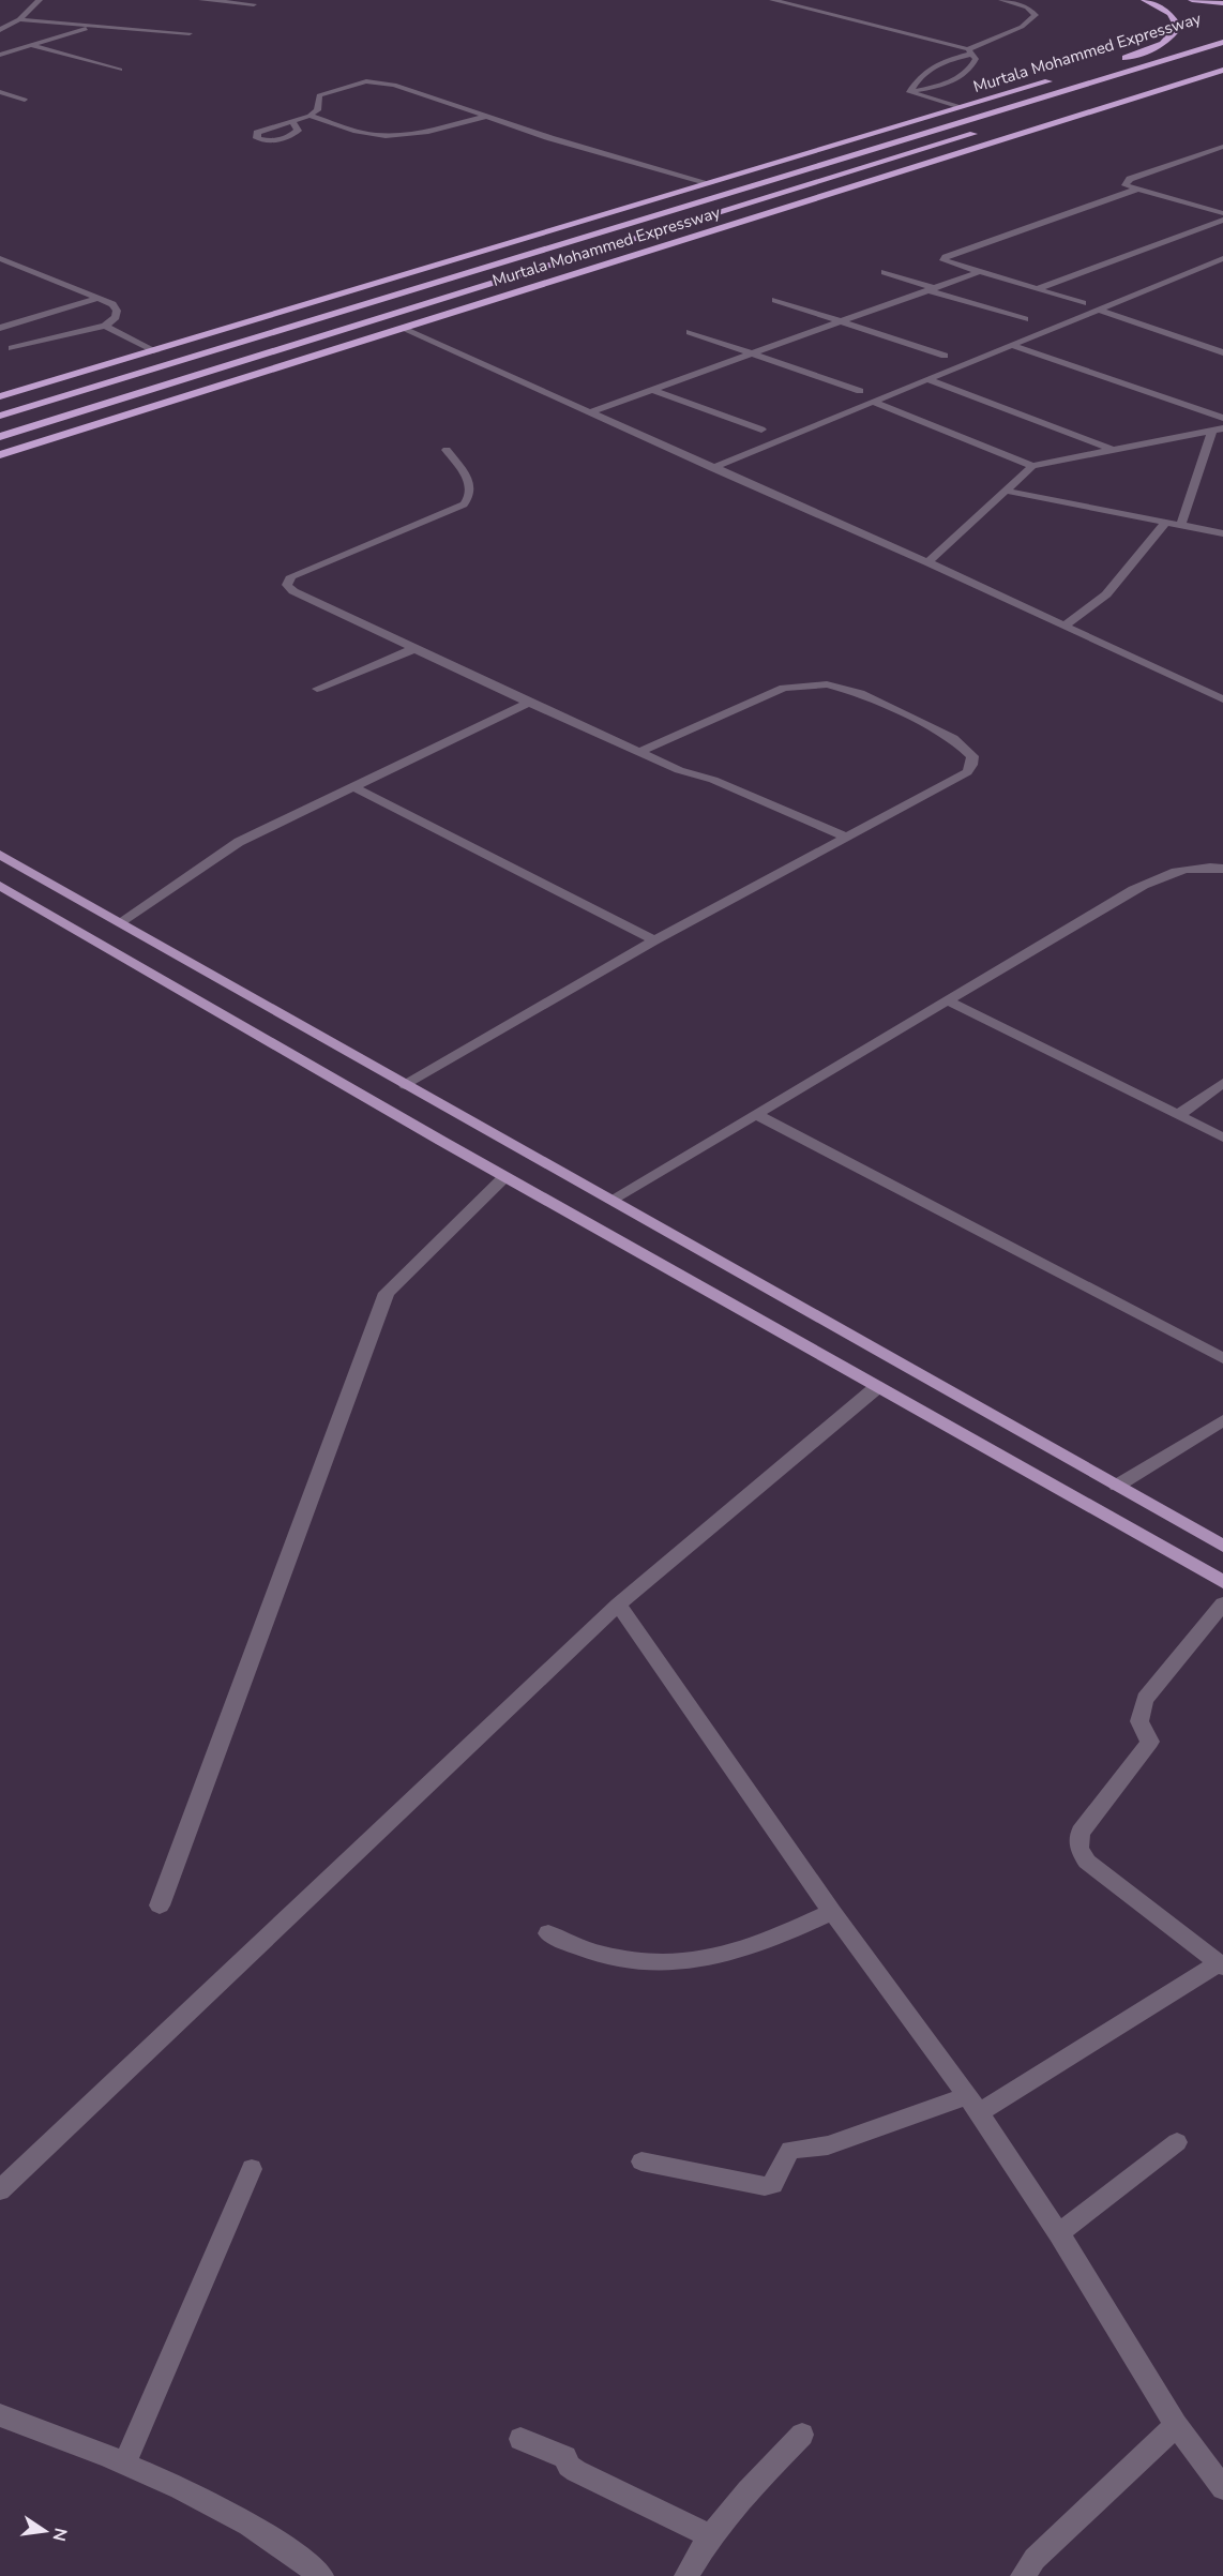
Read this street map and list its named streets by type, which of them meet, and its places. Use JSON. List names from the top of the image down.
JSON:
{
  "streets": {
    "highway": ["Murtala Mohammed Expressway"]
  },
  "north": "right"
}
